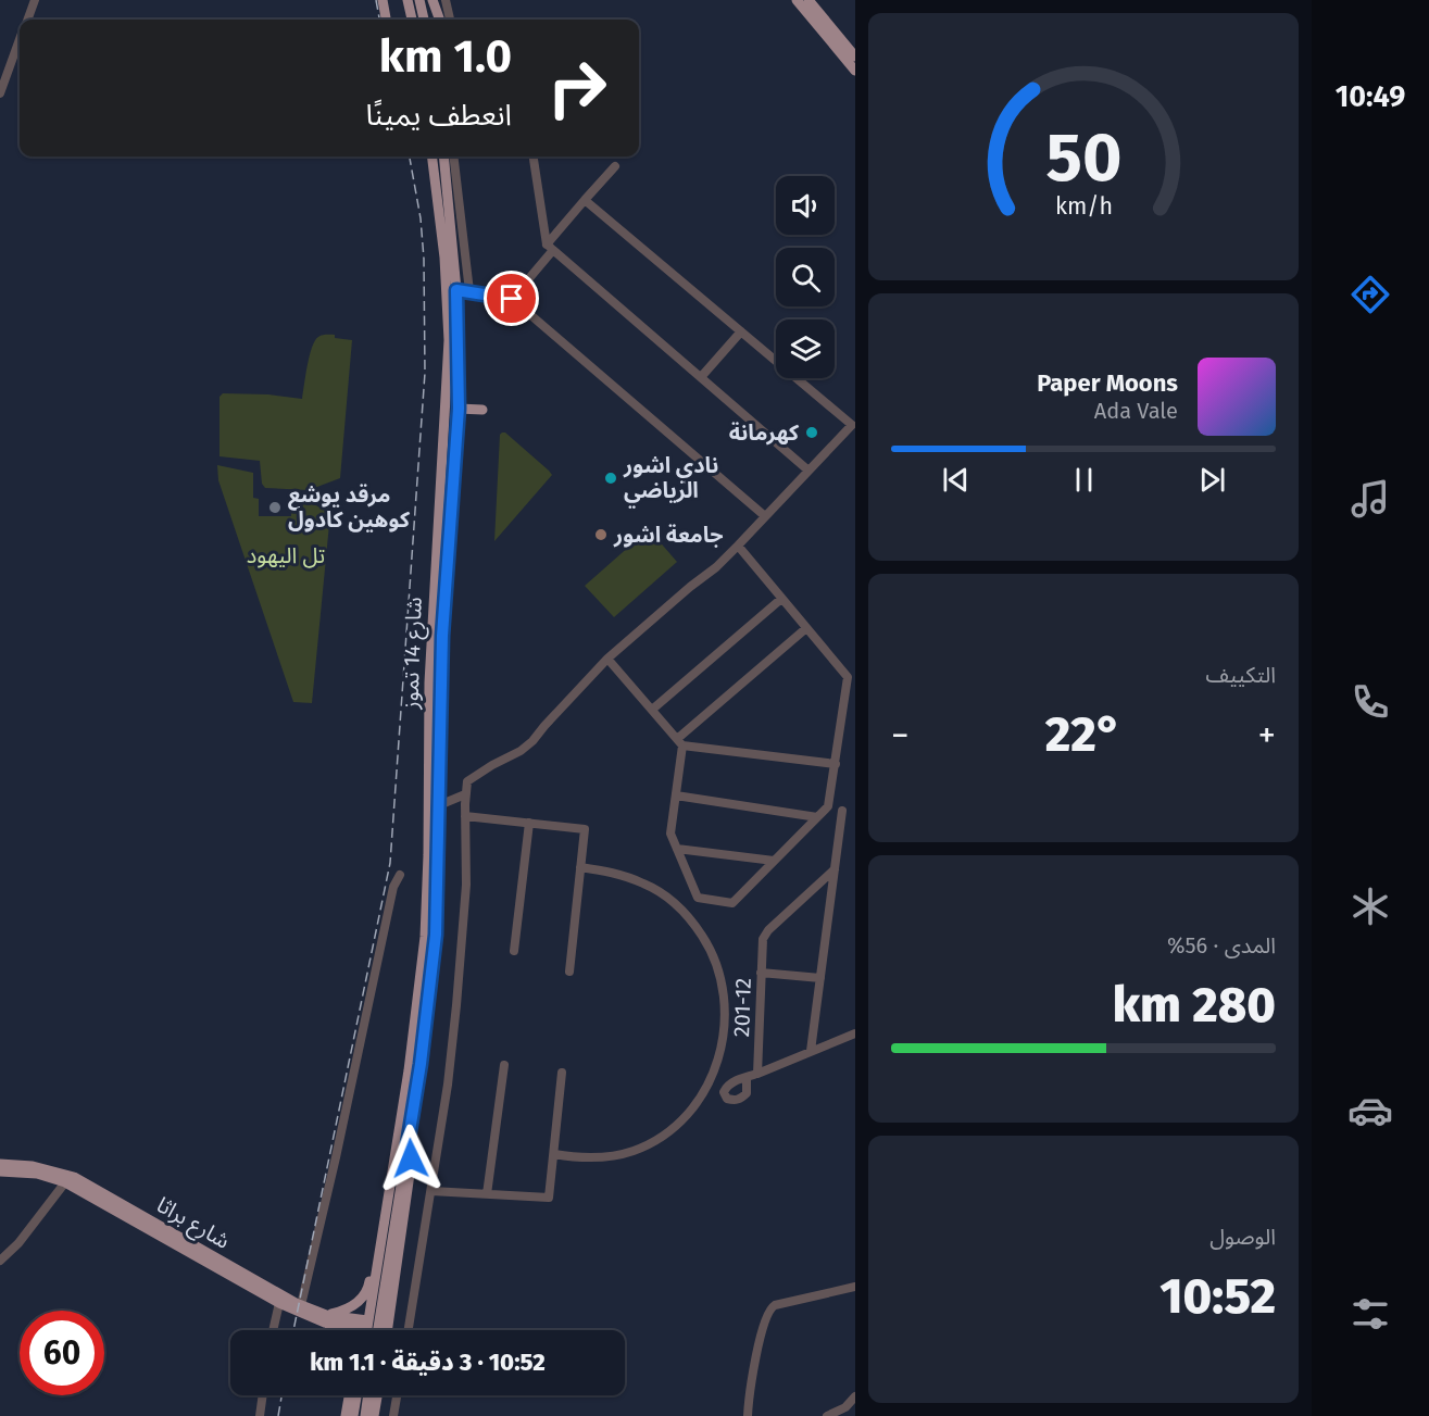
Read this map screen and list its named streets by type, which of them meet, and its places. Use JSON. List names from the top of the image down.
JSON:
{
  "streets": {
    "main road": ["شارع 14 تموز", "شارع براثا"],
    "street": ["201-12"]
  },
  "parks": ["تل اليهود"],
  "places": [
    "كهرمانة",
    "نادي اشور الرياضي",
    "مرقد يوشع كوهين كادول",
    "جامعة اشور"
  ],
  "page": {
    "tabs": "10:49",
    "turn": ["1.0 km", "انعطف يمينًا"],
    "song": ["Paper Moons", "Ada Vale"],
    "tile": [
      "التكييف",
      ["المدى · 56%", "280 km"],
      ["الوصول", "10:52"]
    ],
    "heat": ["−", "22°", "+"],
    "limit": "60",
    "trip": "10:52 · 3 دقيقة · 1.1 km",
    "gauge": ["50", "km/h"]
  }
}
